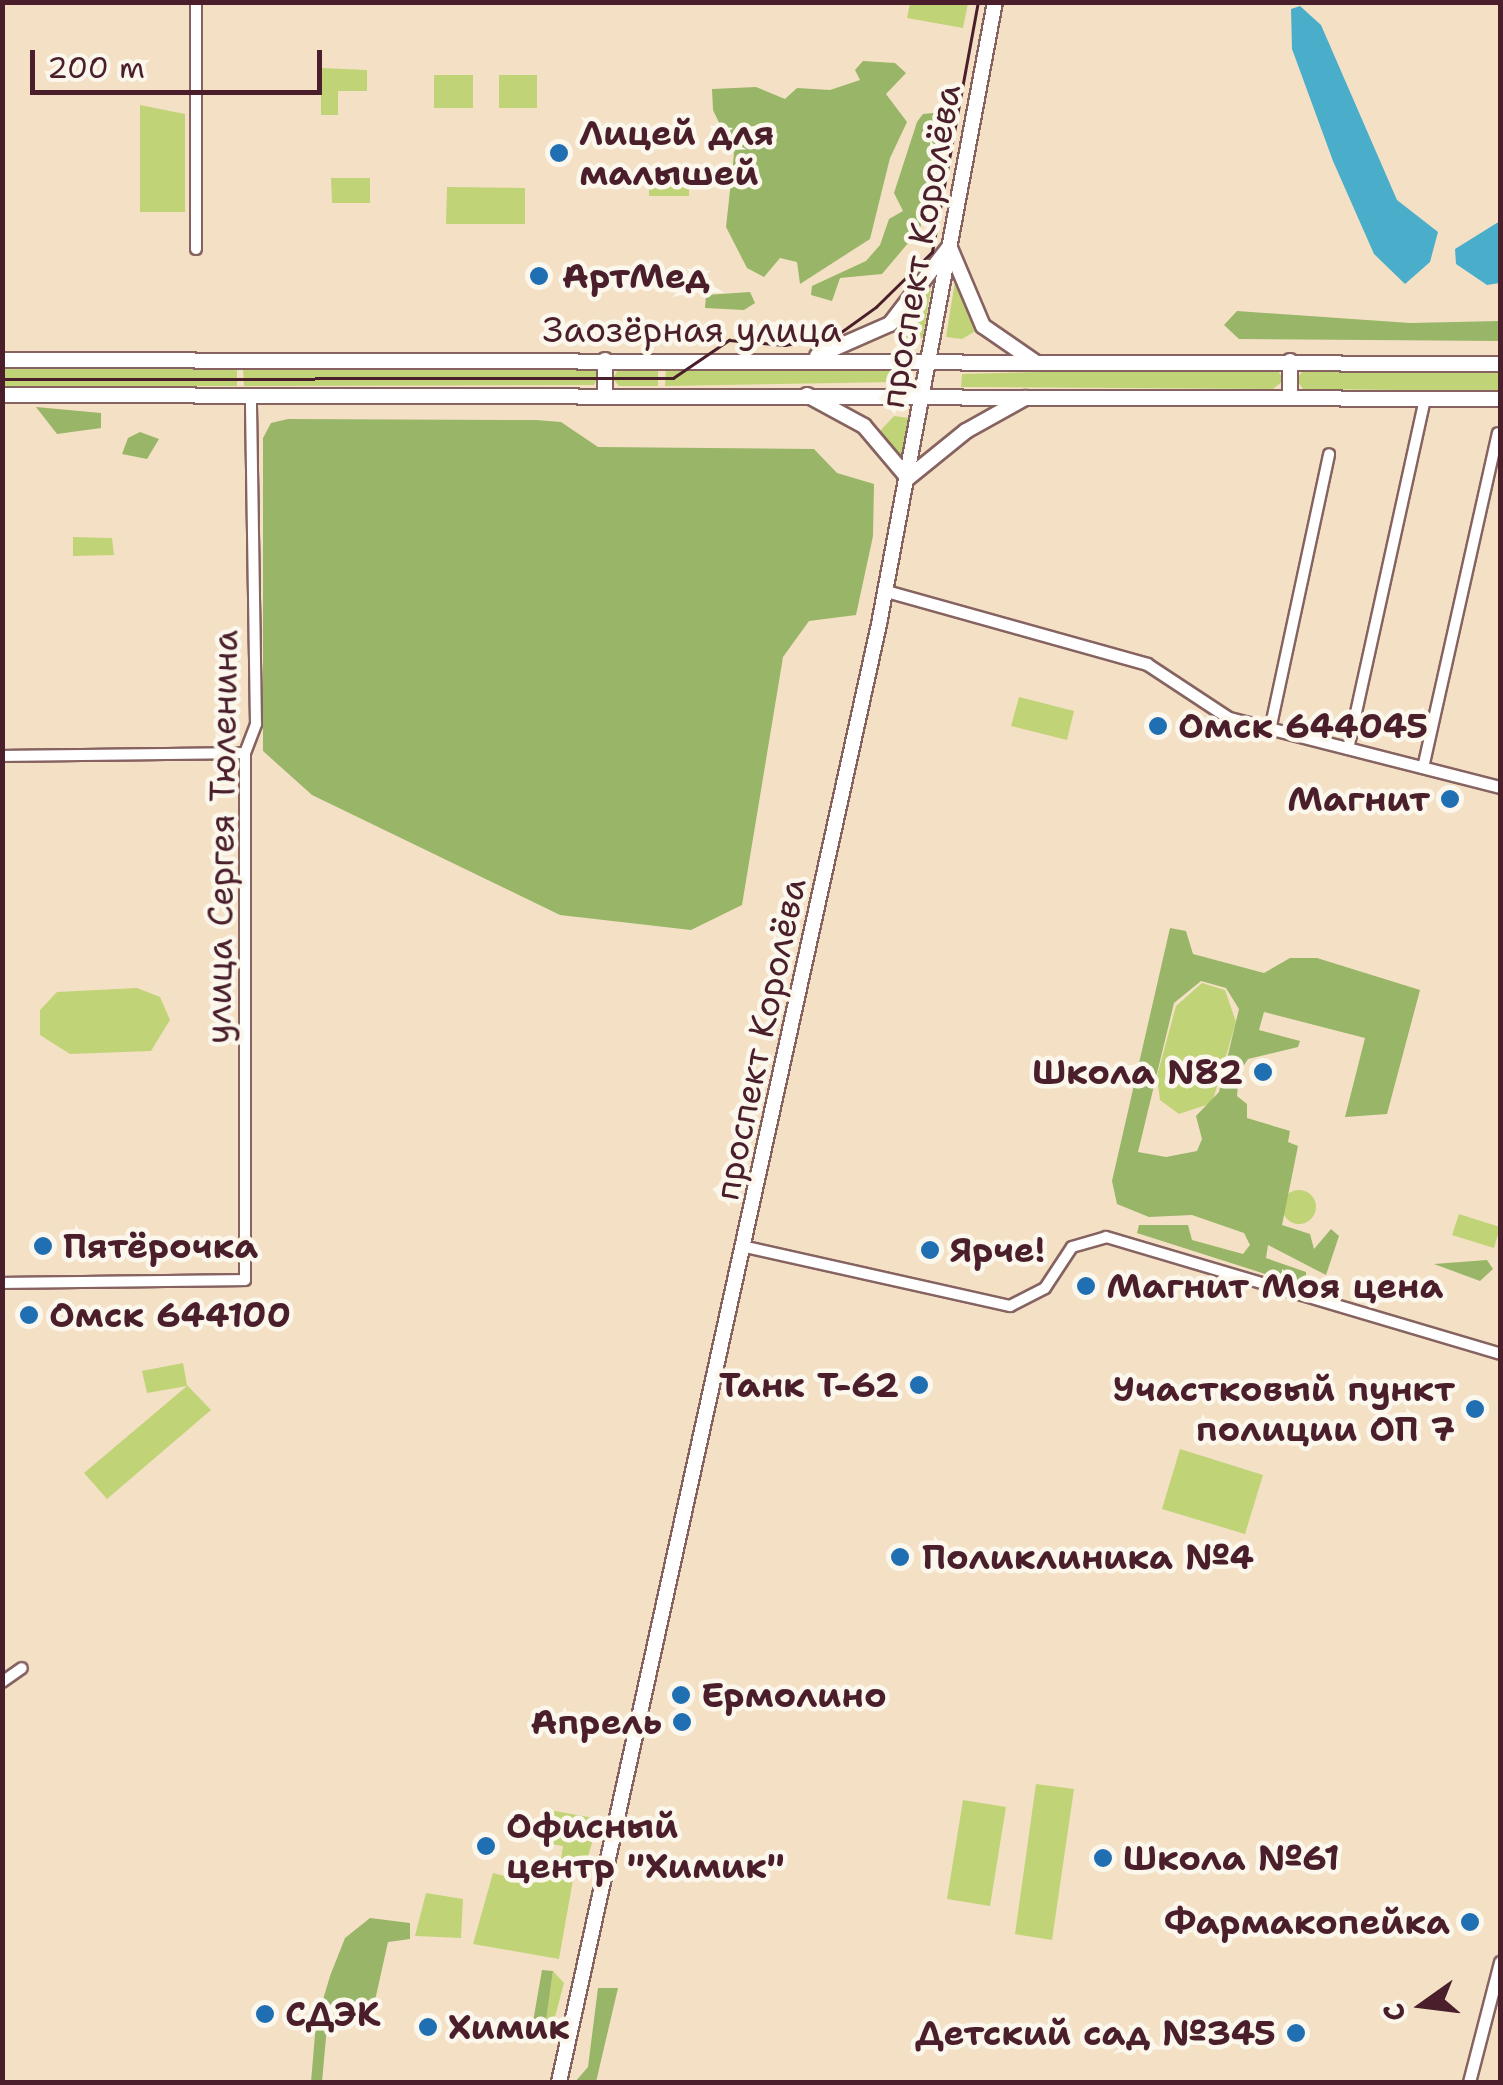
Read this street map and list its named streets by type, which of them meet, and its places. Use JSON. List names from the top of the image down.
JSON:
{
  "streets": {
    "main road": ["проспект Королёва", "Заозёрная улица"],
    "street": ["улица Сергея Тюленина"]
  },
  "crossings": [
    ["проспект Королёва", "Заозёрная улица"],
    ["Заозёрная улица", "улица Сергея Тюленина"]
  ],
  "places": [
    "Лицей для малышей",
    "АртМед",
    "Омск 644045",
    "Магнит",
    "Школа N82",
    "Пятёрочка",
    "Ярче!",
    "Магнит Моя цена",
    "Омск 644100",
    "Танк Т-62",
    "Участковый пункт полиции ОП 7",
    "Поликлиника №4",
    "Ермолино",
    "Апрель",
    "Офисный центр \"Химик\"",
    "Школа №61",
    "Фармакопейка",
    "СДЭК",
    "Химик",
    "Детский сад №345"
  ],
  "scale_bar": "200 m",
  "north": "left"
}
